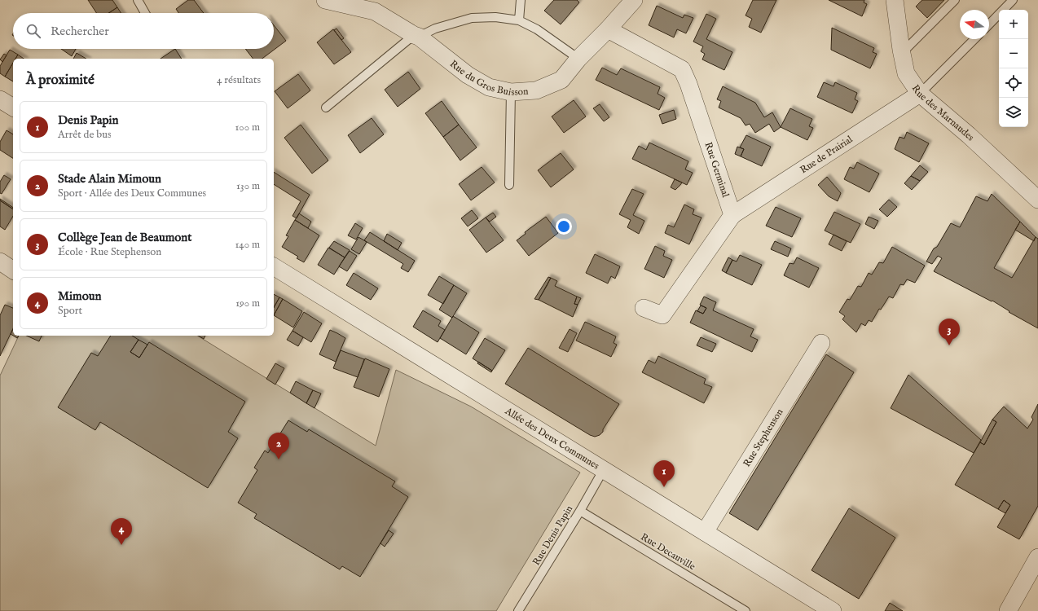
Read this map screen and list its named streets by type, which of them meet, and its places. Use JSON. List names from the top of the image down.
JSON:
{
  "streets": {
    "street": [
      "Rue du Gros Buisson",
      "Rue des Marnaudes",
      "Rue de Prairial",
      "Rue Germinal",
      "Allée des Deux Communes",
      "Rue Stephenson"
    ],
    "lane": ["Rue Denis Papin", "Rue Decauville"]
  },
  "crossings": [
    ["Rue du Gros Buisson", "Rue Germinal"],
    ["Rue des Marnaudes", "Rue de Prairial"],
    ["Rue de Prairial", "Rue Germinal"],
    ["Allée des Deux Communes", "Rue Stephenson"],
    ["Allée des Deux Communes", "Rue Denis Papin"],
    ["Rue Denis Papin", "Rue Decauville"]
  ],
  "north": "left",
  "page": {
    "map_buttons": ["+", "−"],
    "search": "Rechercher",
    "heading": ["À proximité", "4 résultats"],
    "list": [
      {
        "mark": "1",
        "name": "Denis Papin",
        "note": "Arrêt de bus",
        "value": "100 m"
      },
      {
        "mark": "2",
        "name": "Stade Alain Mimoun",
        "note": "Sport · Allée des Deux Communes",
        "value": "130 m"
      },
      {
        "mark": "3",
        "name": "Collège Jean de Beaumont",
        "note": "École · Rue Stephenson",
        "value": "140 m"
      },
      {
        "mark": "4",
        "name": "Mimoun",
        "note": "Sport",
        "value": "190 m"
      }
    ],
    "pins": [
      "3",
      "2",
      "1",
      "4"
    ]
  }
}
